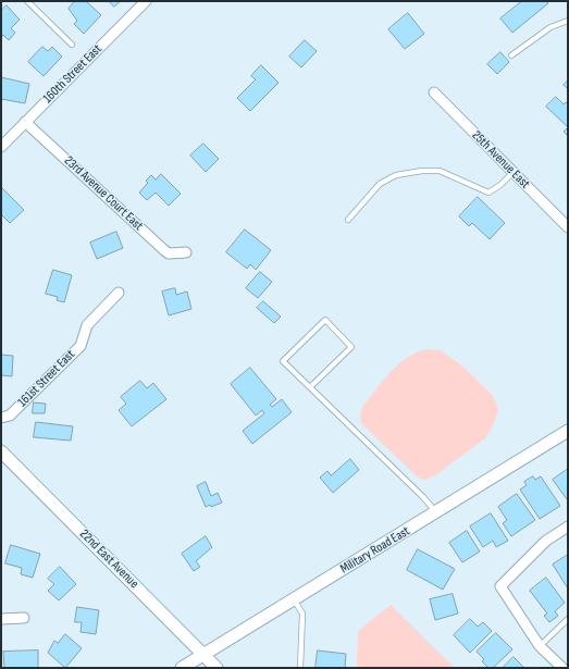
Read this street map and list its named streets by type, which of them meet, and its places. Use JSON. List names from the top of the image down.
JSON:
{
  "streets": {
    "street": [
      "160th Street East",
      "25th Avenue East",
      "23rd Avenue Court East",
      "161st Street East",
      "Military Road East",
      "22nd East Avenue"
    ]
  },
  "crossings": [
    ["160th Street East", "23rd Avenue Court East"],
    ["Military Road East", "22nd East Avenue"]
  ]
}
